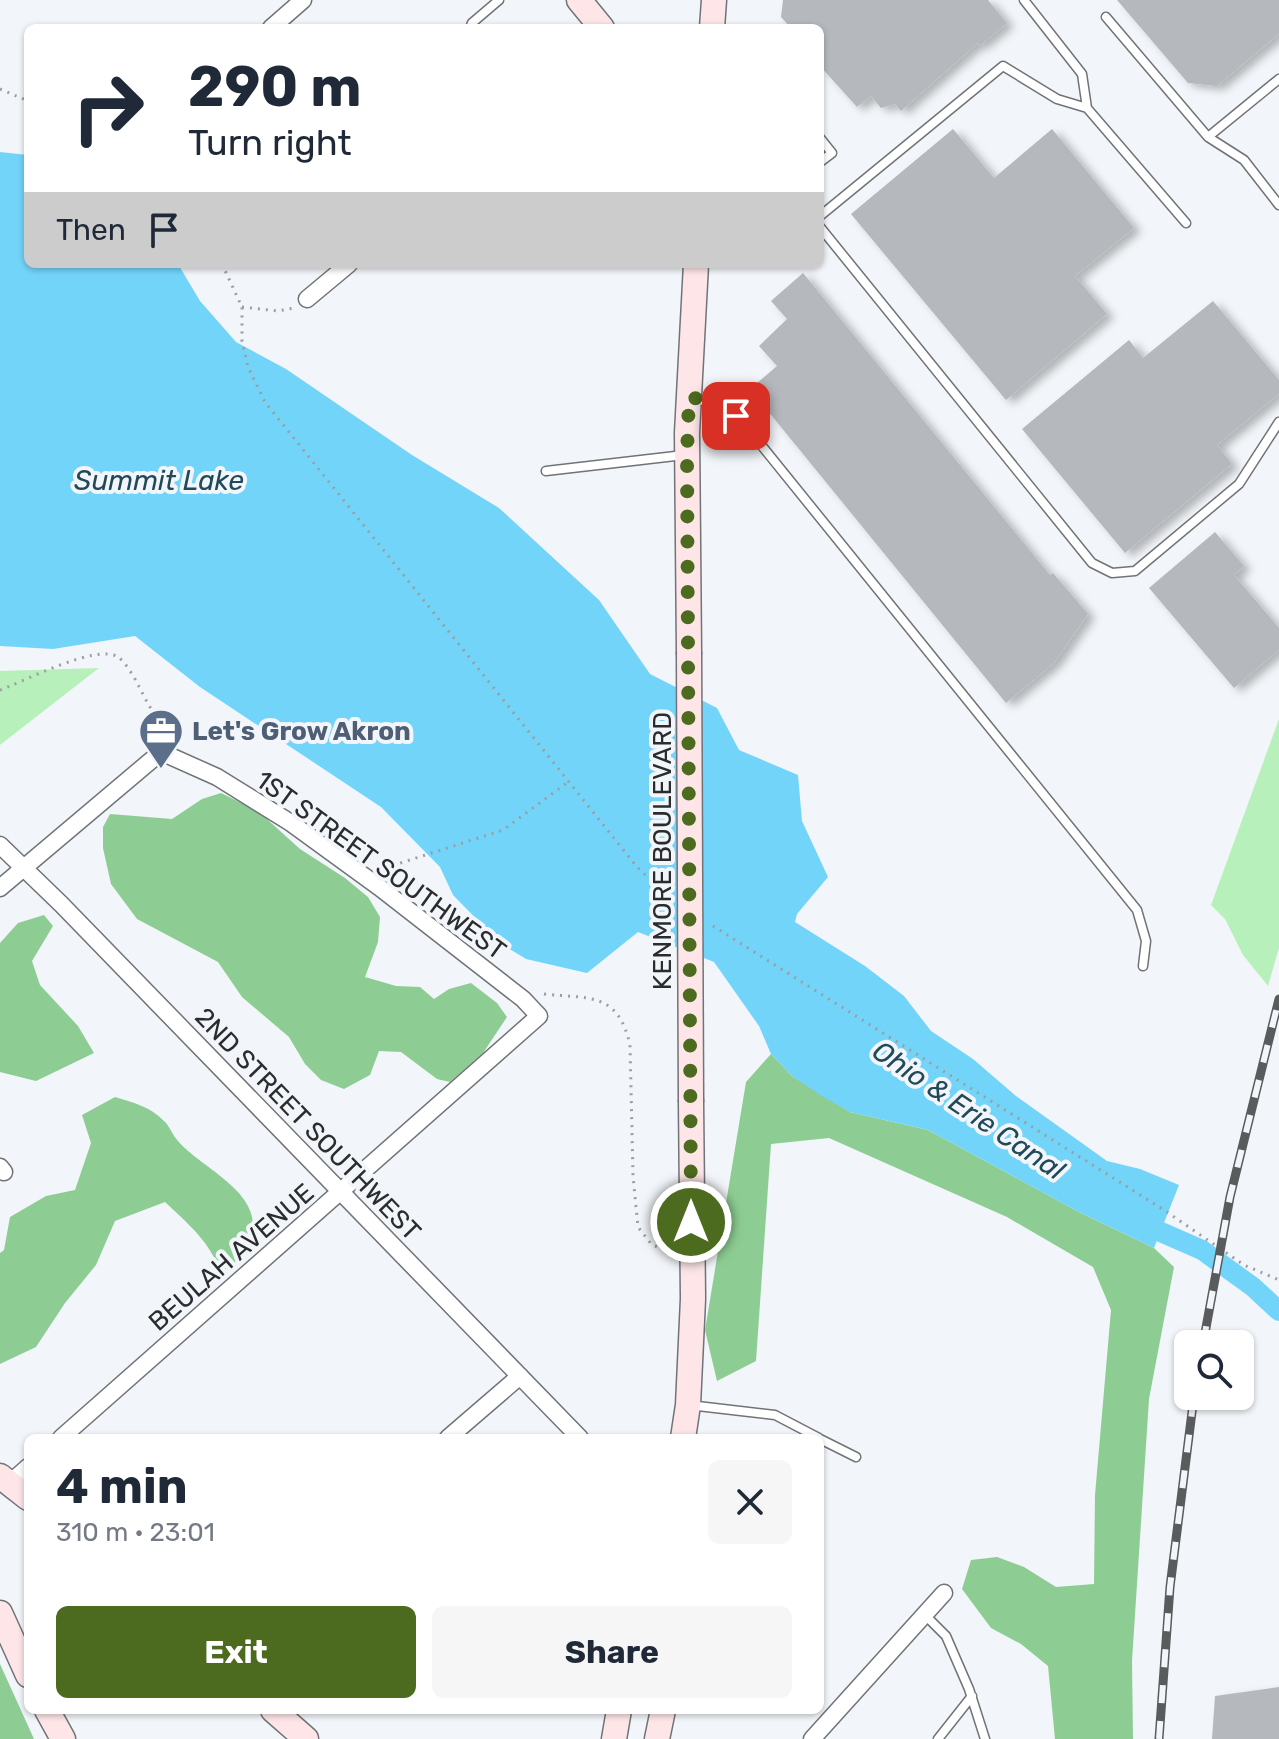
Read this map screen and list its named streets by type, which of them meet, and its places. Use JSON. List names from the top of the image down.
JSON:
{
  "streets": {
    "main road": ["KENMORE BOULEVARD"],
    "street": ["1ST STREET SOUTHWEST", "2ND STREET SOUTHWEST", "BEULAH AVENUE"]
  },
  "crossings": [
    ["1ST STREET SOUTHWEST", "2ND STREET SOUTHWEST"],
    ["1ST STREET SOUTHWEST", "BEULAH AVENUE"],
    ["2ND STREET SOUTHWEST", "BEULAH AVENUE"]
  ],
  "water": ["Summit Lake", "Ohio & Erie Canal"],
  "places": {
    "office": ["Let's Grow Akron"]
  },
  "page": {
    "turn": ["290 m", "Turn right"],
    "then": "Then",
    "heading": ["4 min", "310 m · 23:01"],
    "buttons": ["Exit", "Share"]
  }
}
